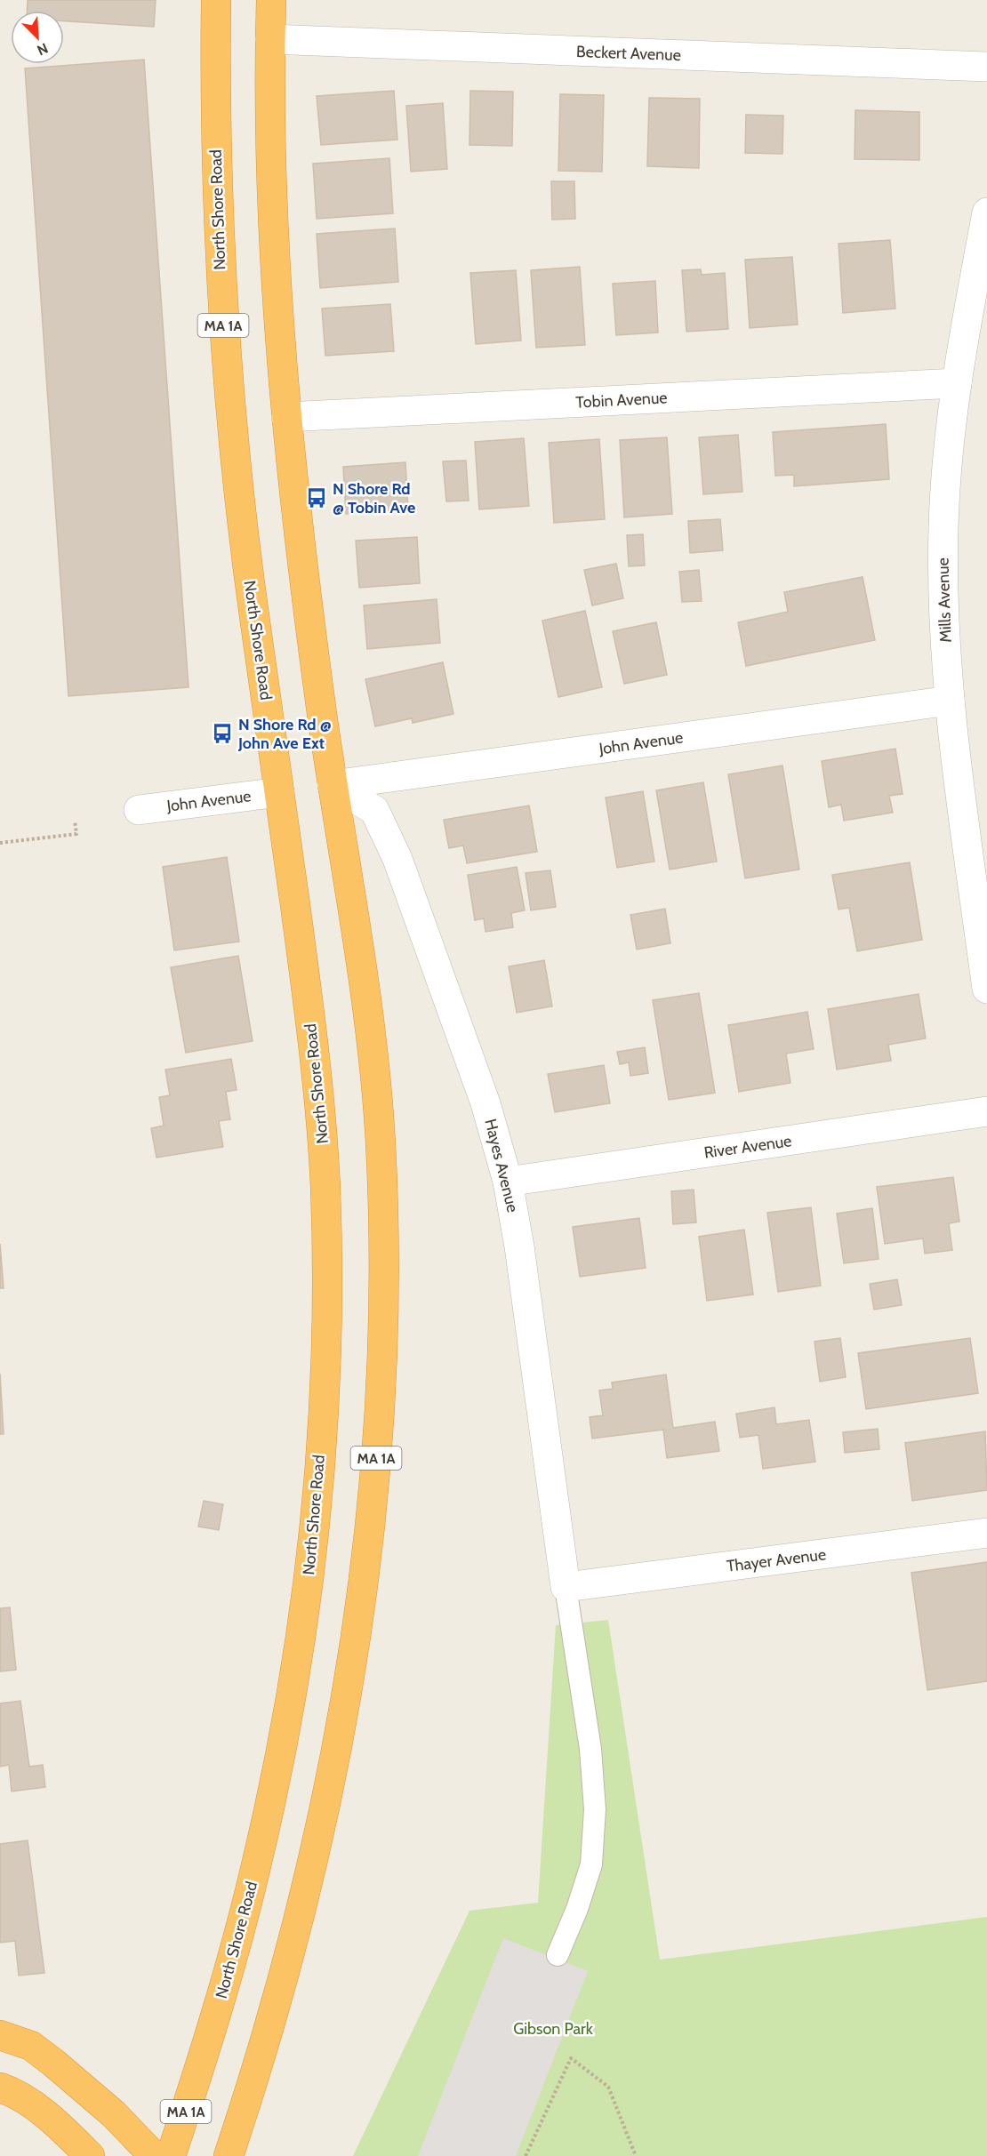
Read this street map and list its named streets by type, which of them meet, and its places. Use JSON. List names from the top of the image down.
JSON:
{
  "streets": {
    "highway": ["North Shore Road", "MA 1A"],
    "street": [
      "Beckert Avenue",
      "Tobin Avenue",
      "Mills Avenue",
      "John Avenue",
      "River Avenue",
      "Hayes Avenue",
      "Thayer Avenue"
    ]
  },
  "crossings": [
    ["Beckert Avenue", "MA 1A"],
    ["North Shore Road", "John Avenue"],
    ["MA 1A", "Tobin Avenue"],
    ["MA 1A", "John Avenue"],
    ["MA 1A", "Hayes Avenue"],
    ["Tobin Avenue", "Mills Avenue"],
    ["Mills Avenue", "John Avenue"],
    ["John Avenue", "Hayes Avenue"],
    ["River Avenue", "Hayes Avenue"],
    ["Hayes Avenue", "Thayer Avenue"]
  ],
  "parks": ["Gibson Park"],
  "places": {
    "bus stop": ["N Shore Rd @ Tobin Ave", "N Shore Rd @ John Ave Ext"]
  },
  "north": "bottom right"
}
